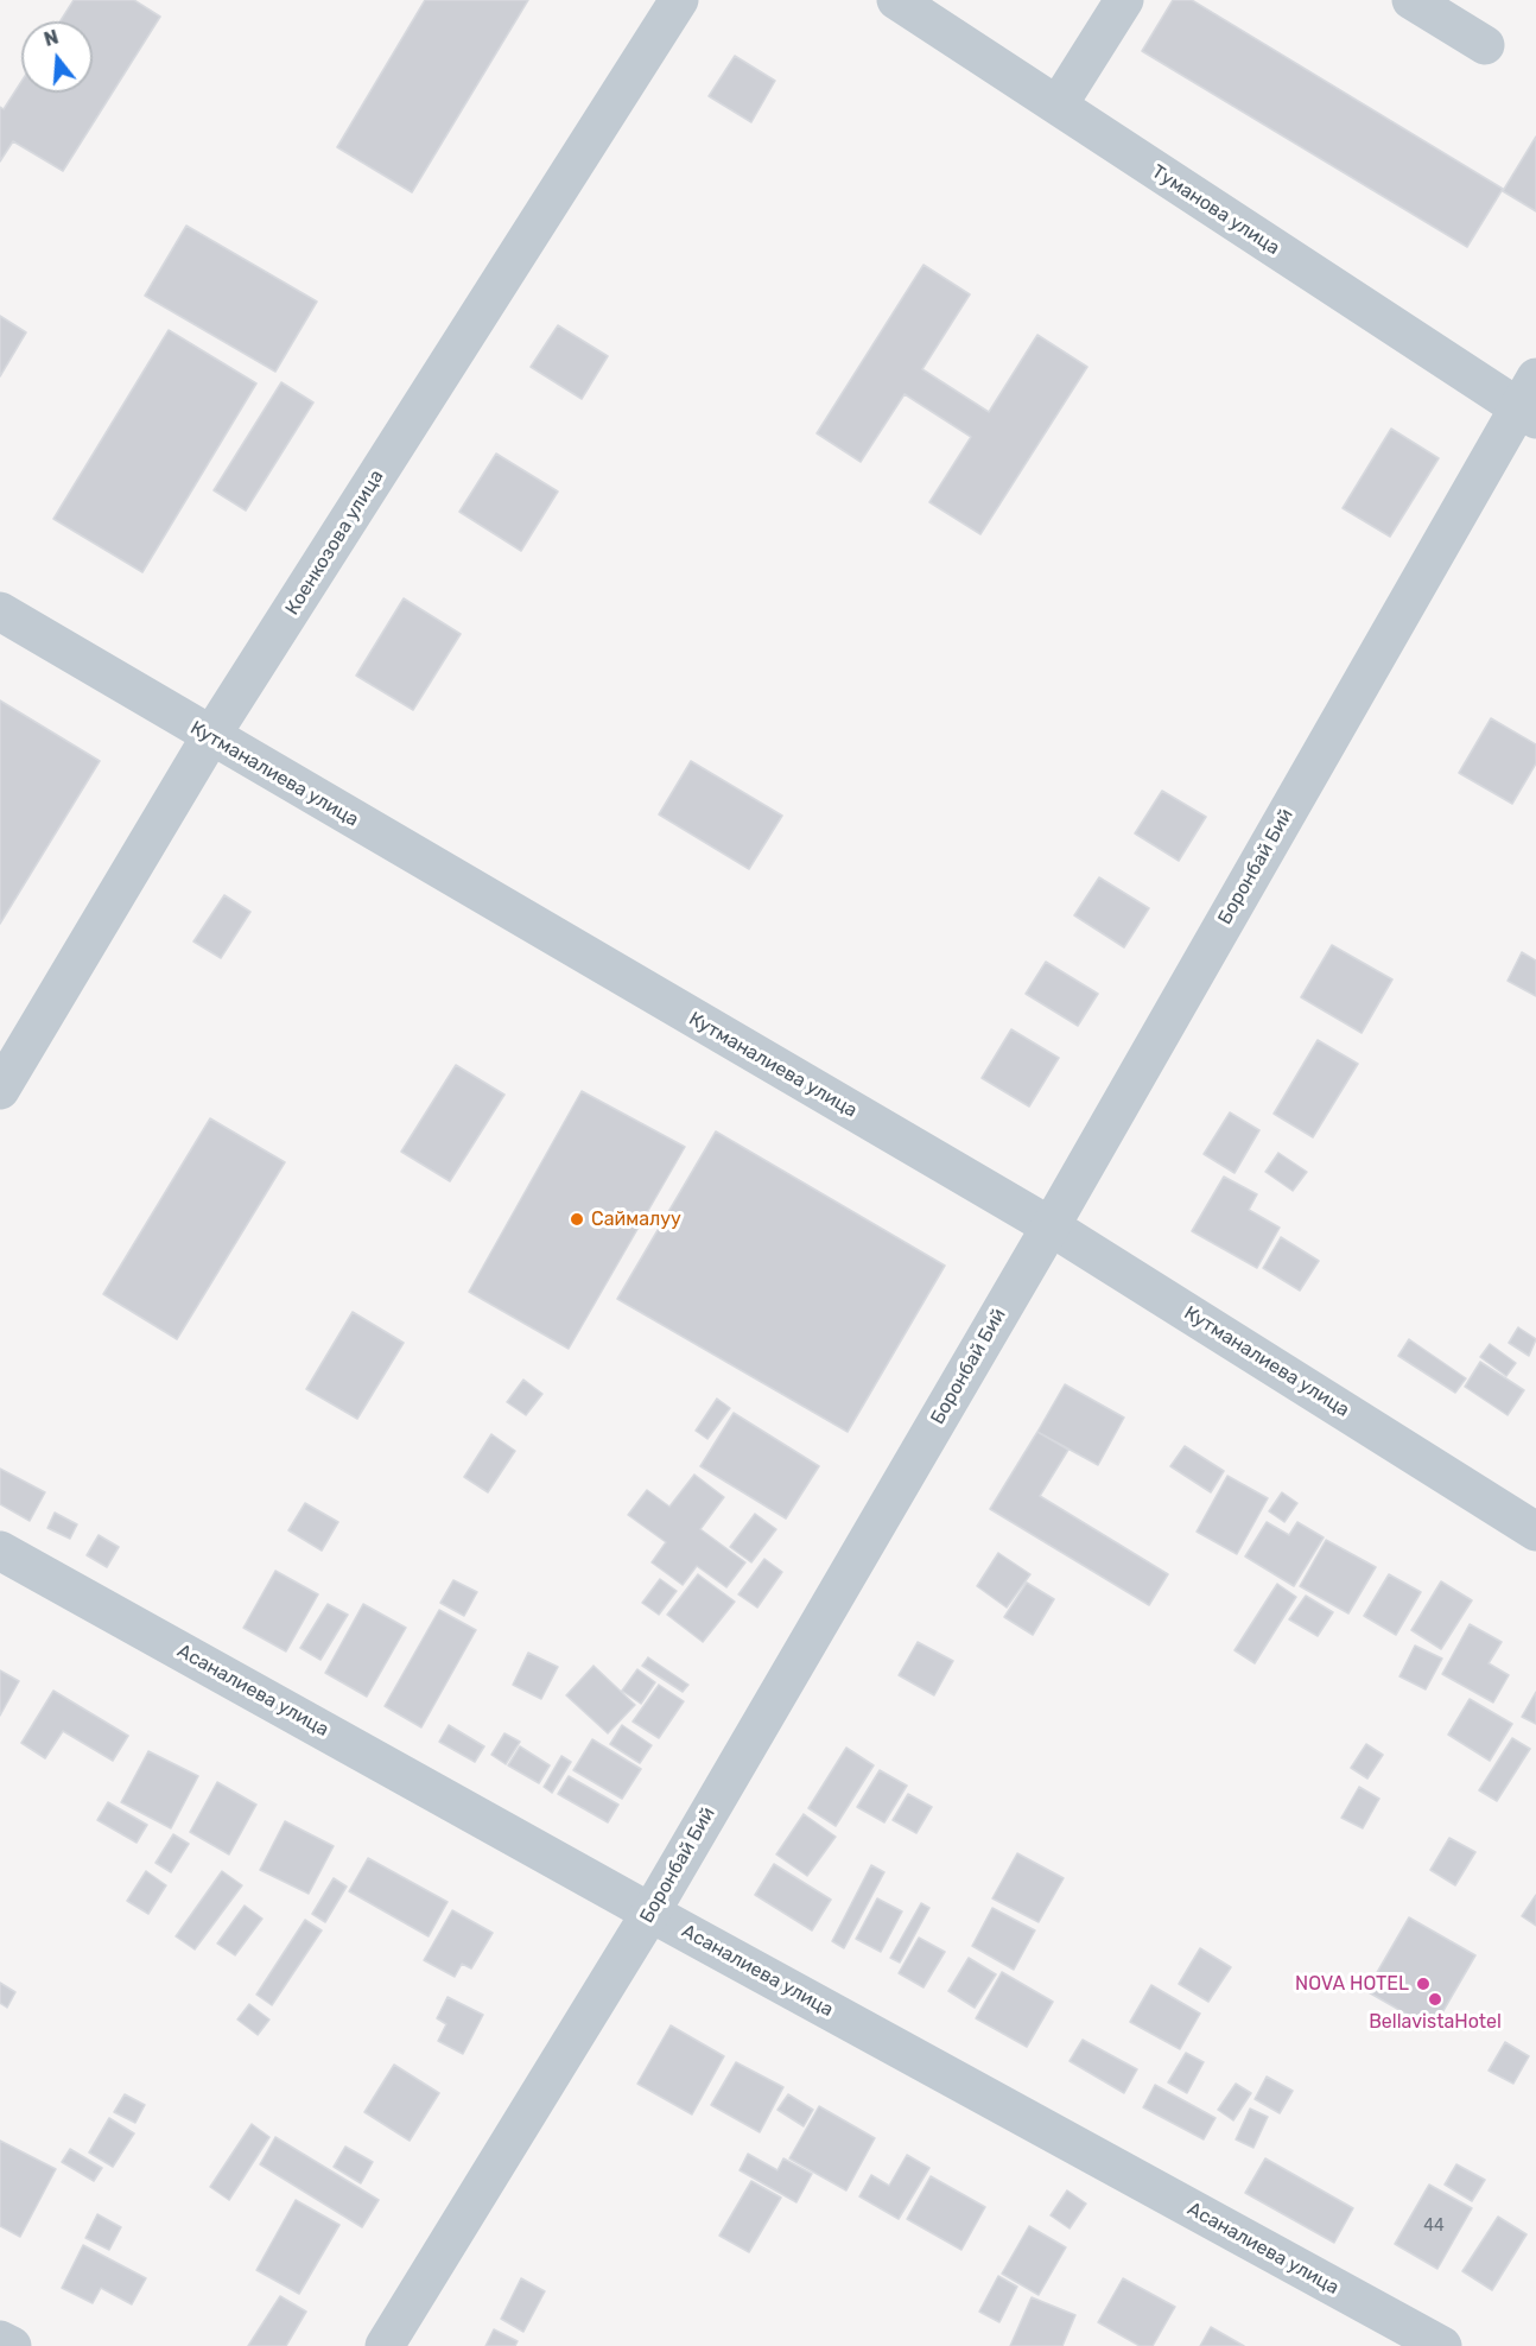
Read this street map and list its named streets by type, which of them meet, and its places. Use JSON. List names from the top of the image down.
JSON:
{
  "streets": {
    "street": [
      "Туманова улица",
      "Коенкозова улица",
      "Кутманалиева улица",
      "Боронбай Бий",
      "Асаналиева улица"
    ]
  },
  "crossings": [
    ["Туманова улица", "Боронбай Бий"],
    ["Коенкозова улица", "Кутманалиева улица"],
    ["Кутманалиева улица", "Боронбай Бий"],
    ["Боронбай Бий", "Асаналиева улица"]
  ],
  "places": ["Саймалуу", "NOVA HOTEL", "BellavistaHotel"],
  "house_numbers": ["44"],
  "north": "top"
}
